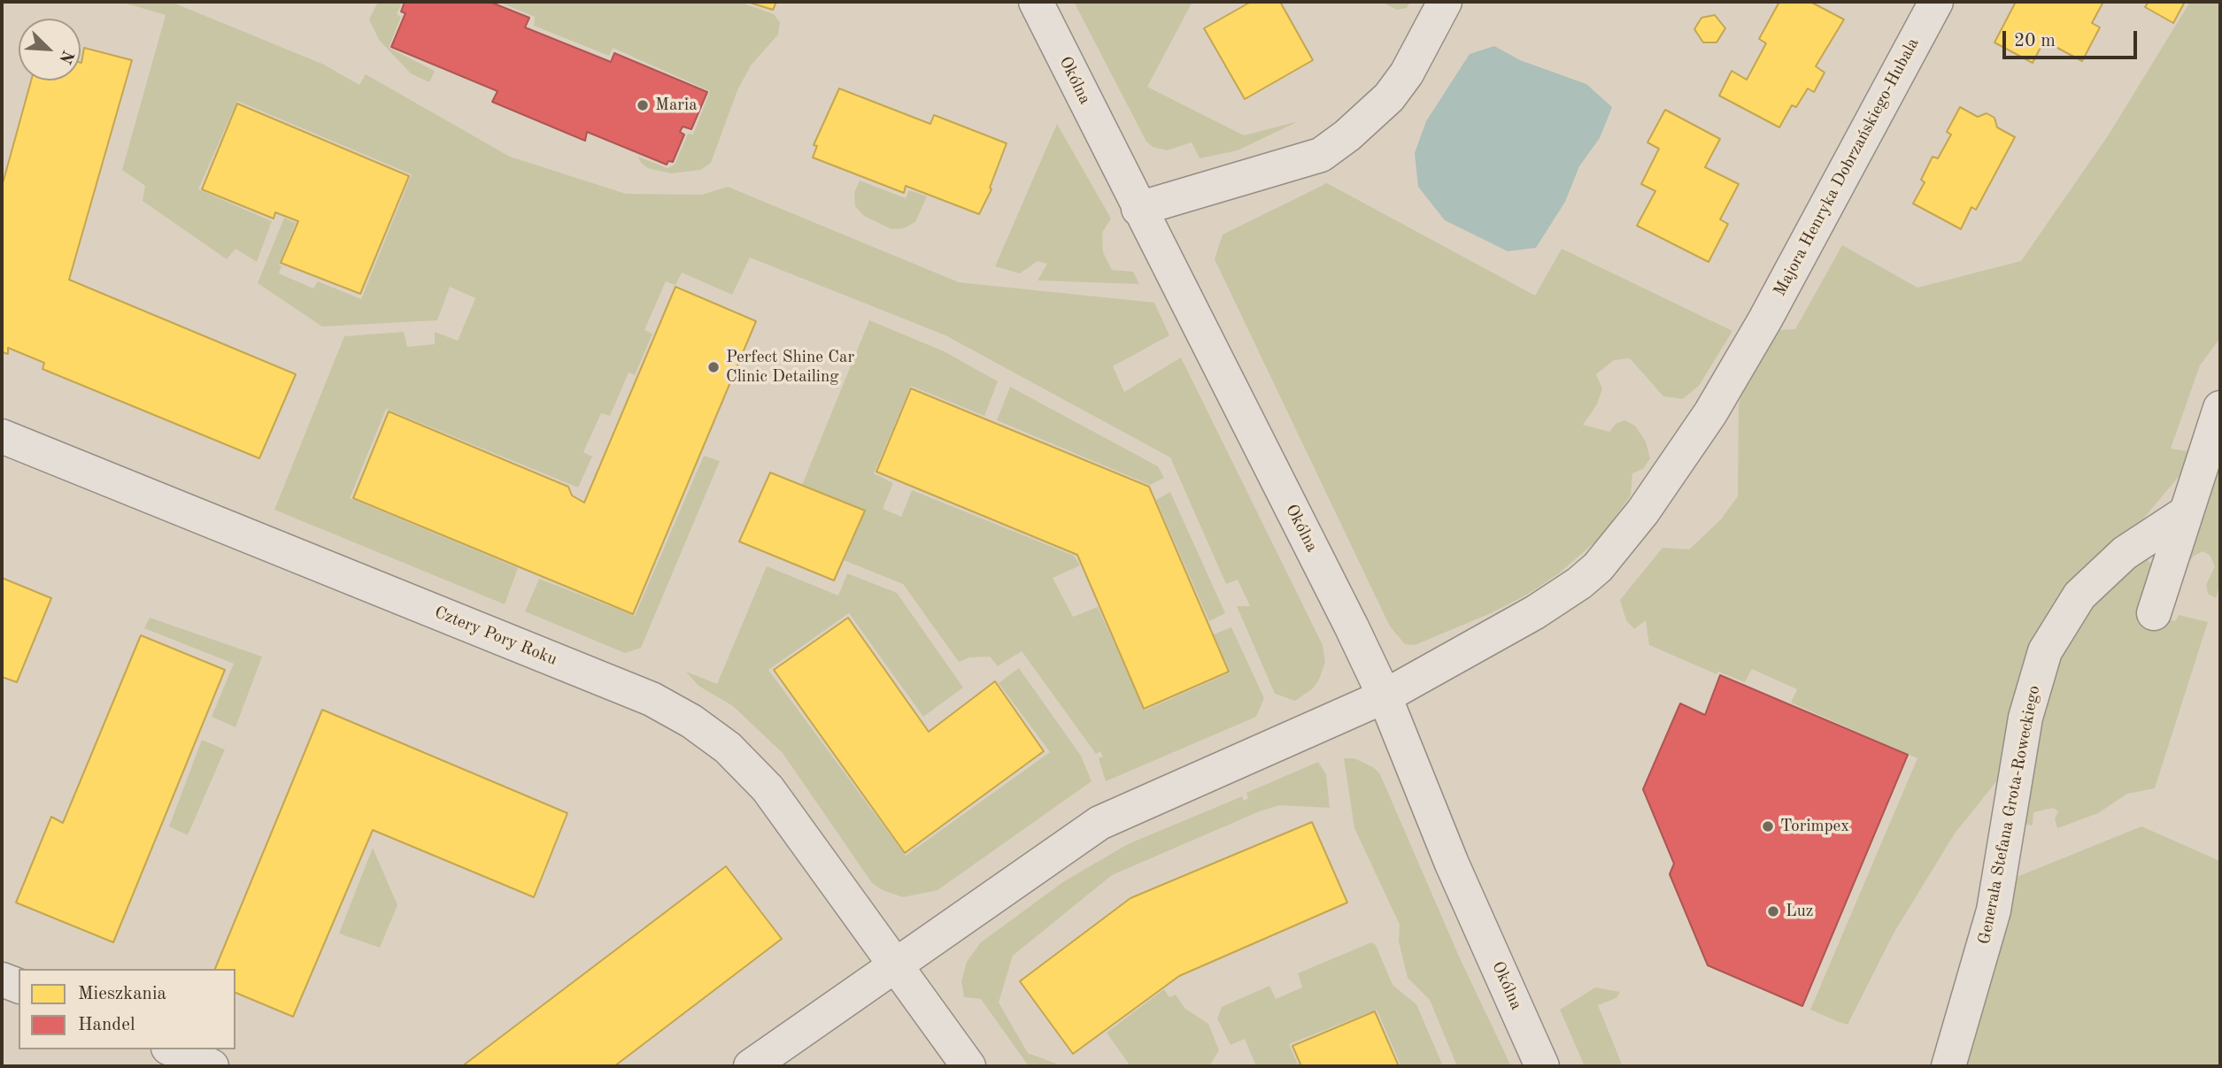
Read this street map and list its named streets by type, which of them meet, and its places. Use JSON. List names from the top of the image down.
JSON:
{
  "streets": {
    "street": [
      "Okólna",
      "Majora Henryka Dobrzańskiego-Hubala",
      "Cztery Pory Roku",
      "Generała Stefana Grota-Roweckiego"
    ]
  },
  "crossings": [
    ["Okólna", "Majora Henryka Dobrzańskiego-Hubala"],
    ["Majora Henryka Dobrzańskiego-Hubala", "Cztery Pory Roku"]
  ],
  "places": [
    "Maria",
    "Perfect Shine Car Clinic Detailing",
    "Torimpex",
    "Luz"
  ],
  "legend": ["Mieszkania", "Handel"],
  "scale_bar": "20 m",
  "north": "bottom right"
}
